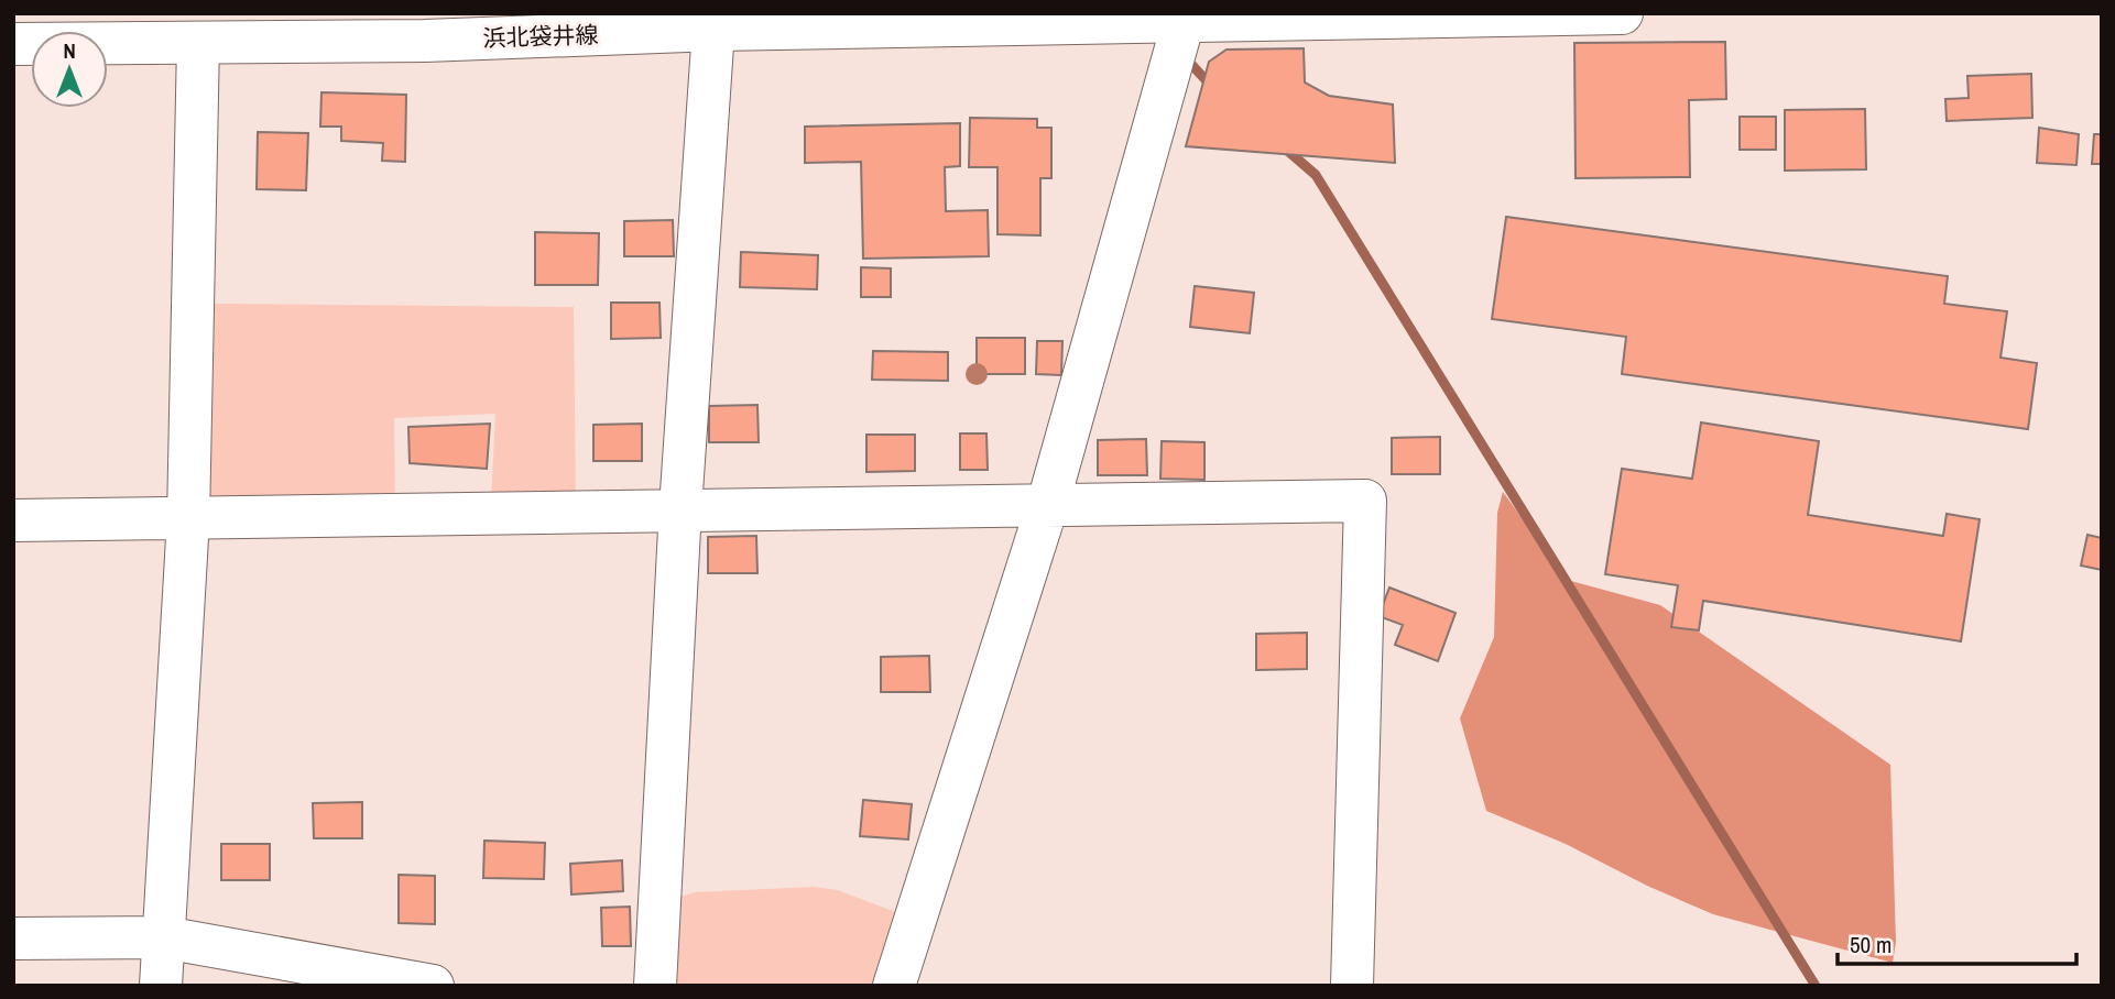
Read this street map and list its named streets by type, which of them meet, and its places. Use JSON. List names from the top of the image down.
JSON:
{
  "streets": {
    "street": ["浜北袋井線"]
  },
  "scale_bar": "50 m",
  "north": "top"
}
